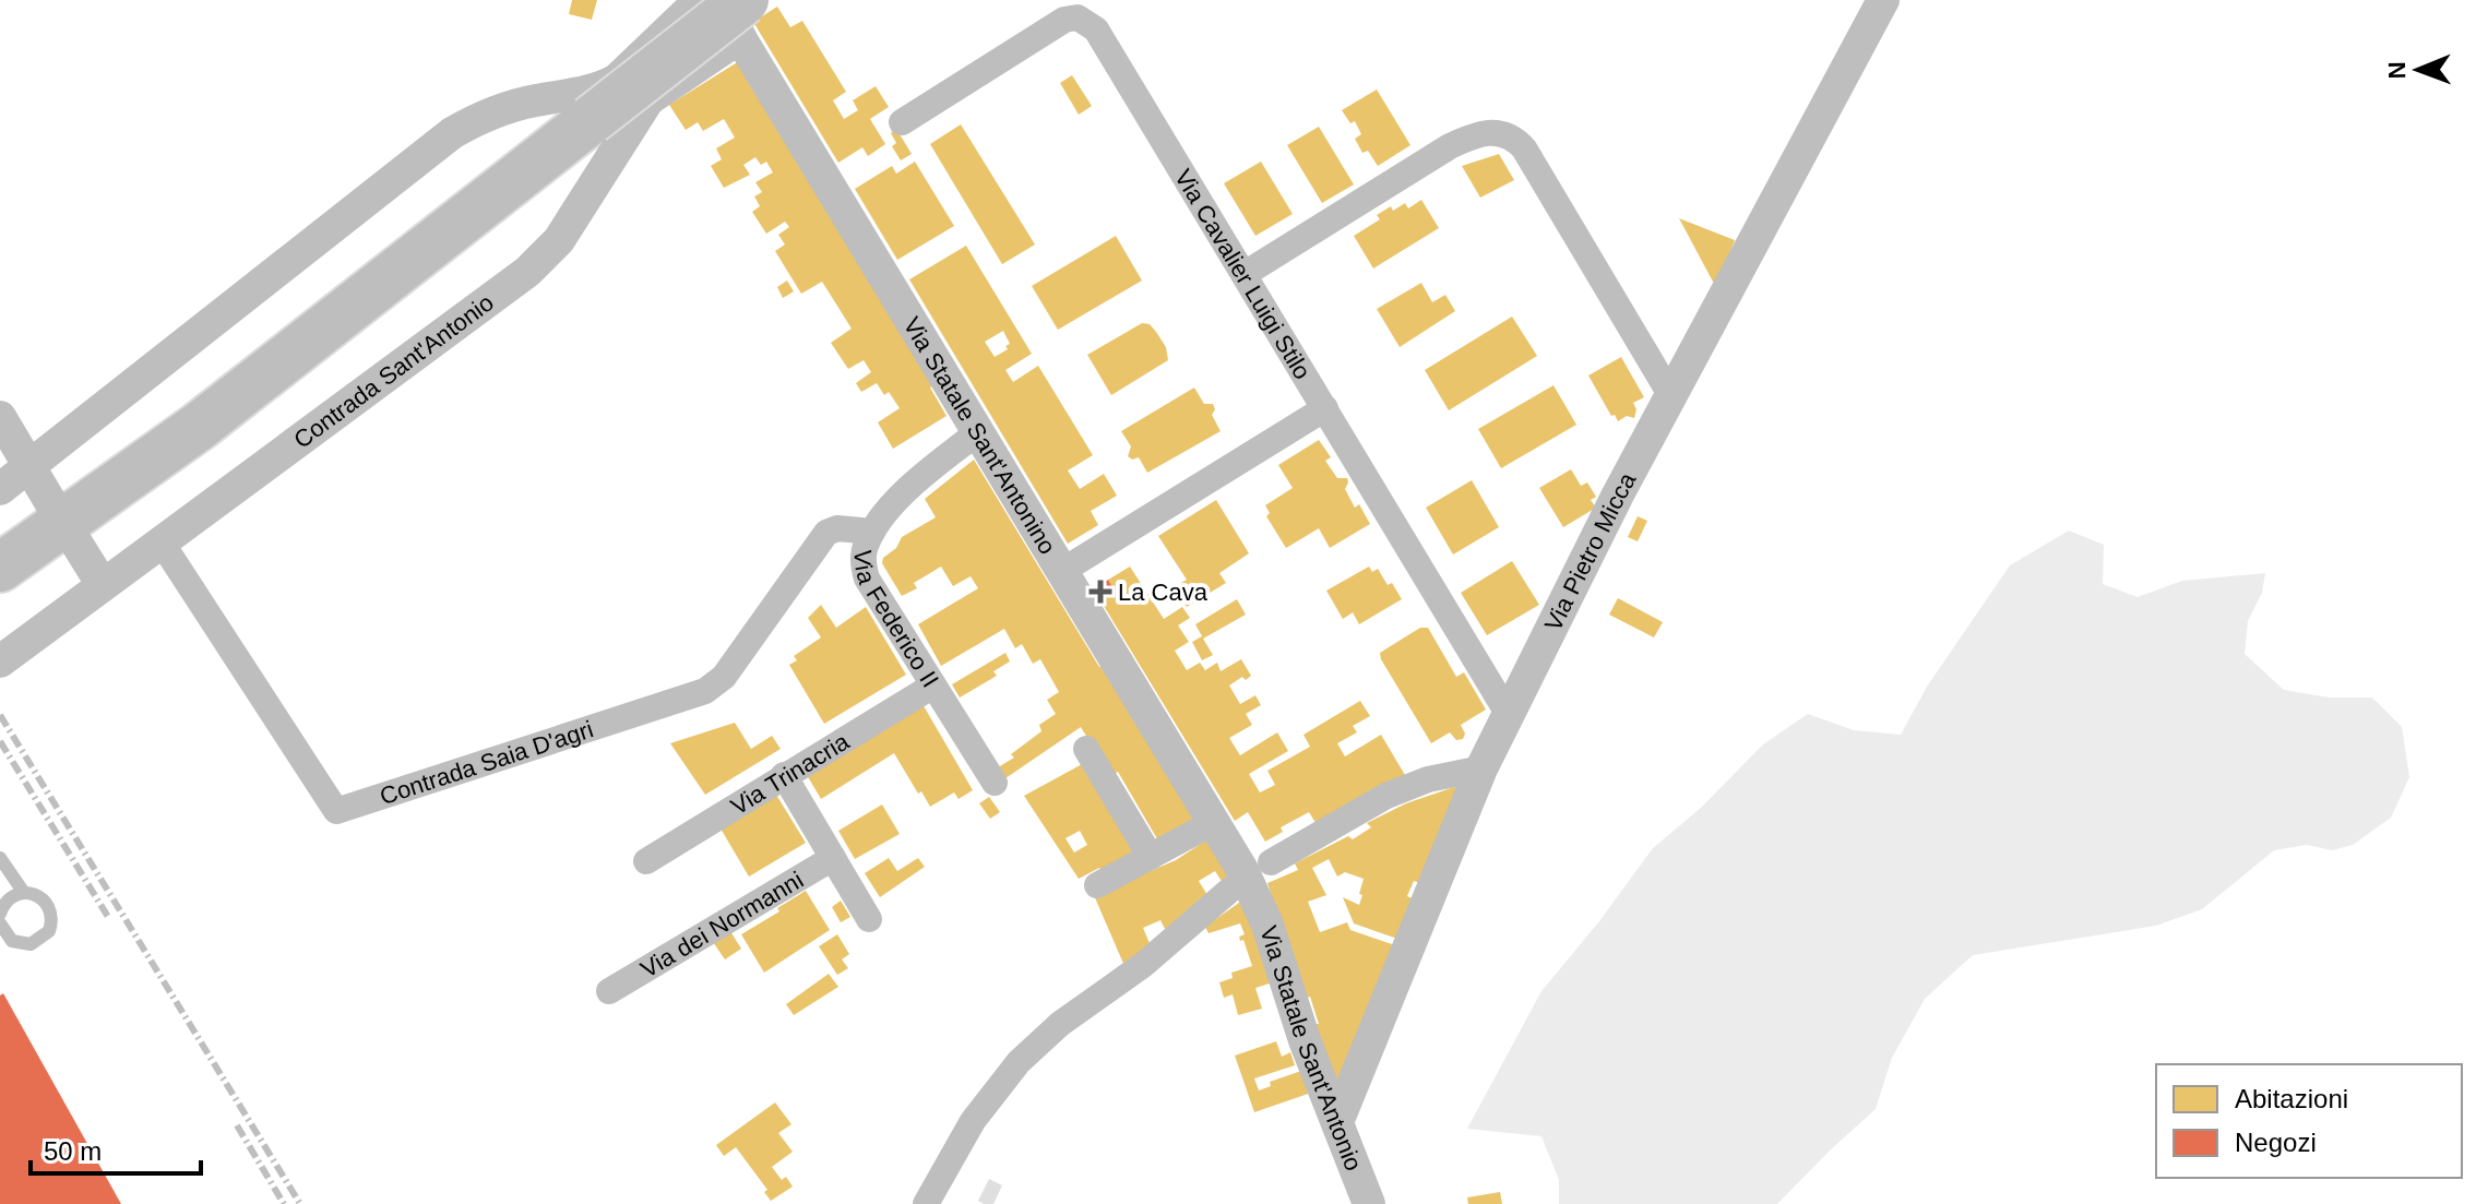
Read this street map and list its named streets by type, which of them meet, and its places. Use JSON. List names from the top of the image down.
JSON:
{
  "streets": {
    "street": [
      "Via Cavalier Luigi Stilo",
      "Contrada Sant'Antonio",
      "Via Statale Sant'Antonino",
      "Via Pietro Micca",
      "Via Federico II",
      "Contrada Saia D'agri",
      "Via Trinacria",
      "Via dei Normanni",
      "Via Statale Sant'Antonio"
    ]
  },
  "crossings": [
    ["Via Cavalier Luigi Stilo", "Via Pietro Micca"],
    ["Contrada Sant'Antonio", "Via Statale Sant'Antonino"],
    ["Contrada Sant'Antonio", "Contrada Saia D'agri"],
    ["Via Statale Sant'Antonino", "Via Federico II"],
    ["Via Statale Sant'Antonino", "Via Statale Sant'Antonio"],
    ["Via Pietro Micca", "Via Statale Sant'Antonio"],
    ["Via Federico II", "Contrada Saia D'agri"],
    ["Via Federico II", "Via Trinacria"]
  ],
  "places": {
    "health": ["La Cava"]
  },
  "legend": ["Abitazioni", "Negozi"],
  "scale_bar": "50 m",
  "north": "left"
}
